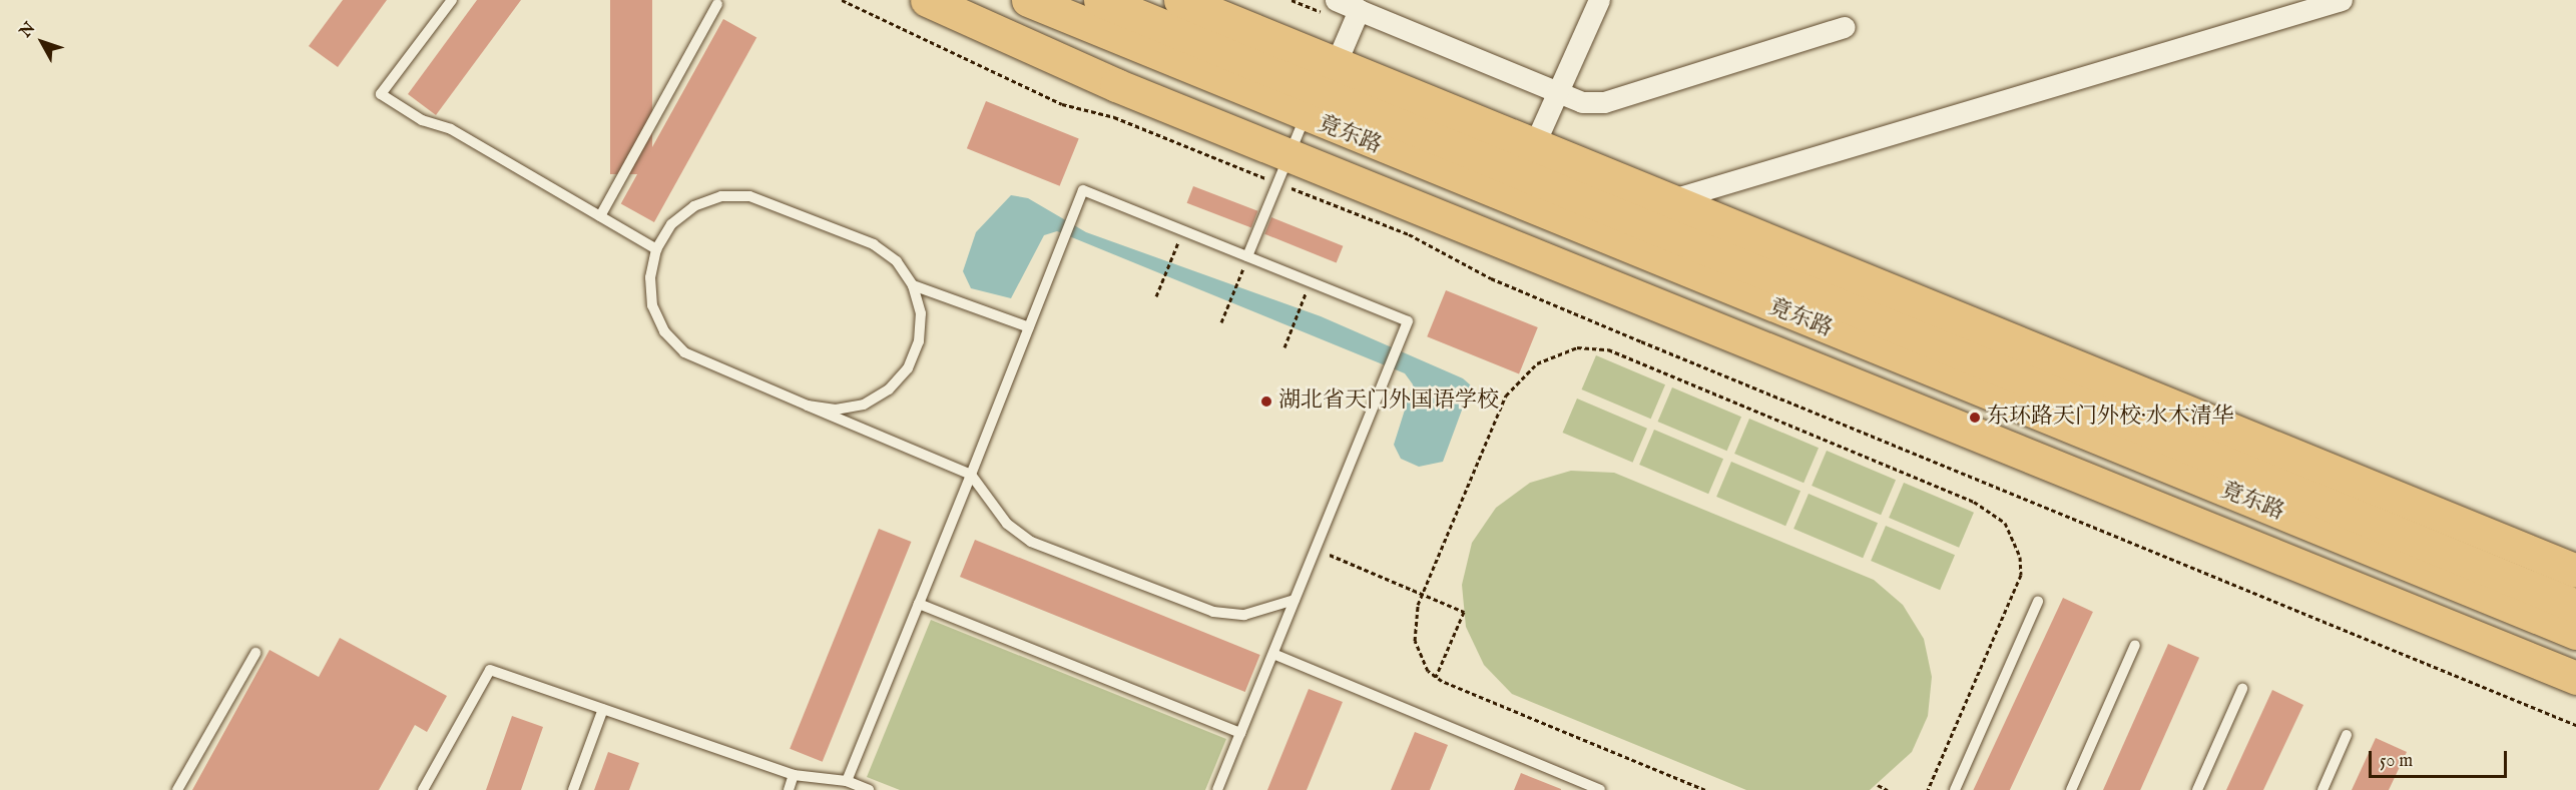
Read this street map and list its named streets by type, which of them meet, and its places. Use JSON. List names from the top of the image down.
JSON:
{
  "streets": {
    "main road": ["竟东路"]
  },
  "places": ["湖北省天门外国语学校", "东环路天门外校·水木清华"],
  "scale_bar": "50 m",
  "north": "top left"
}
